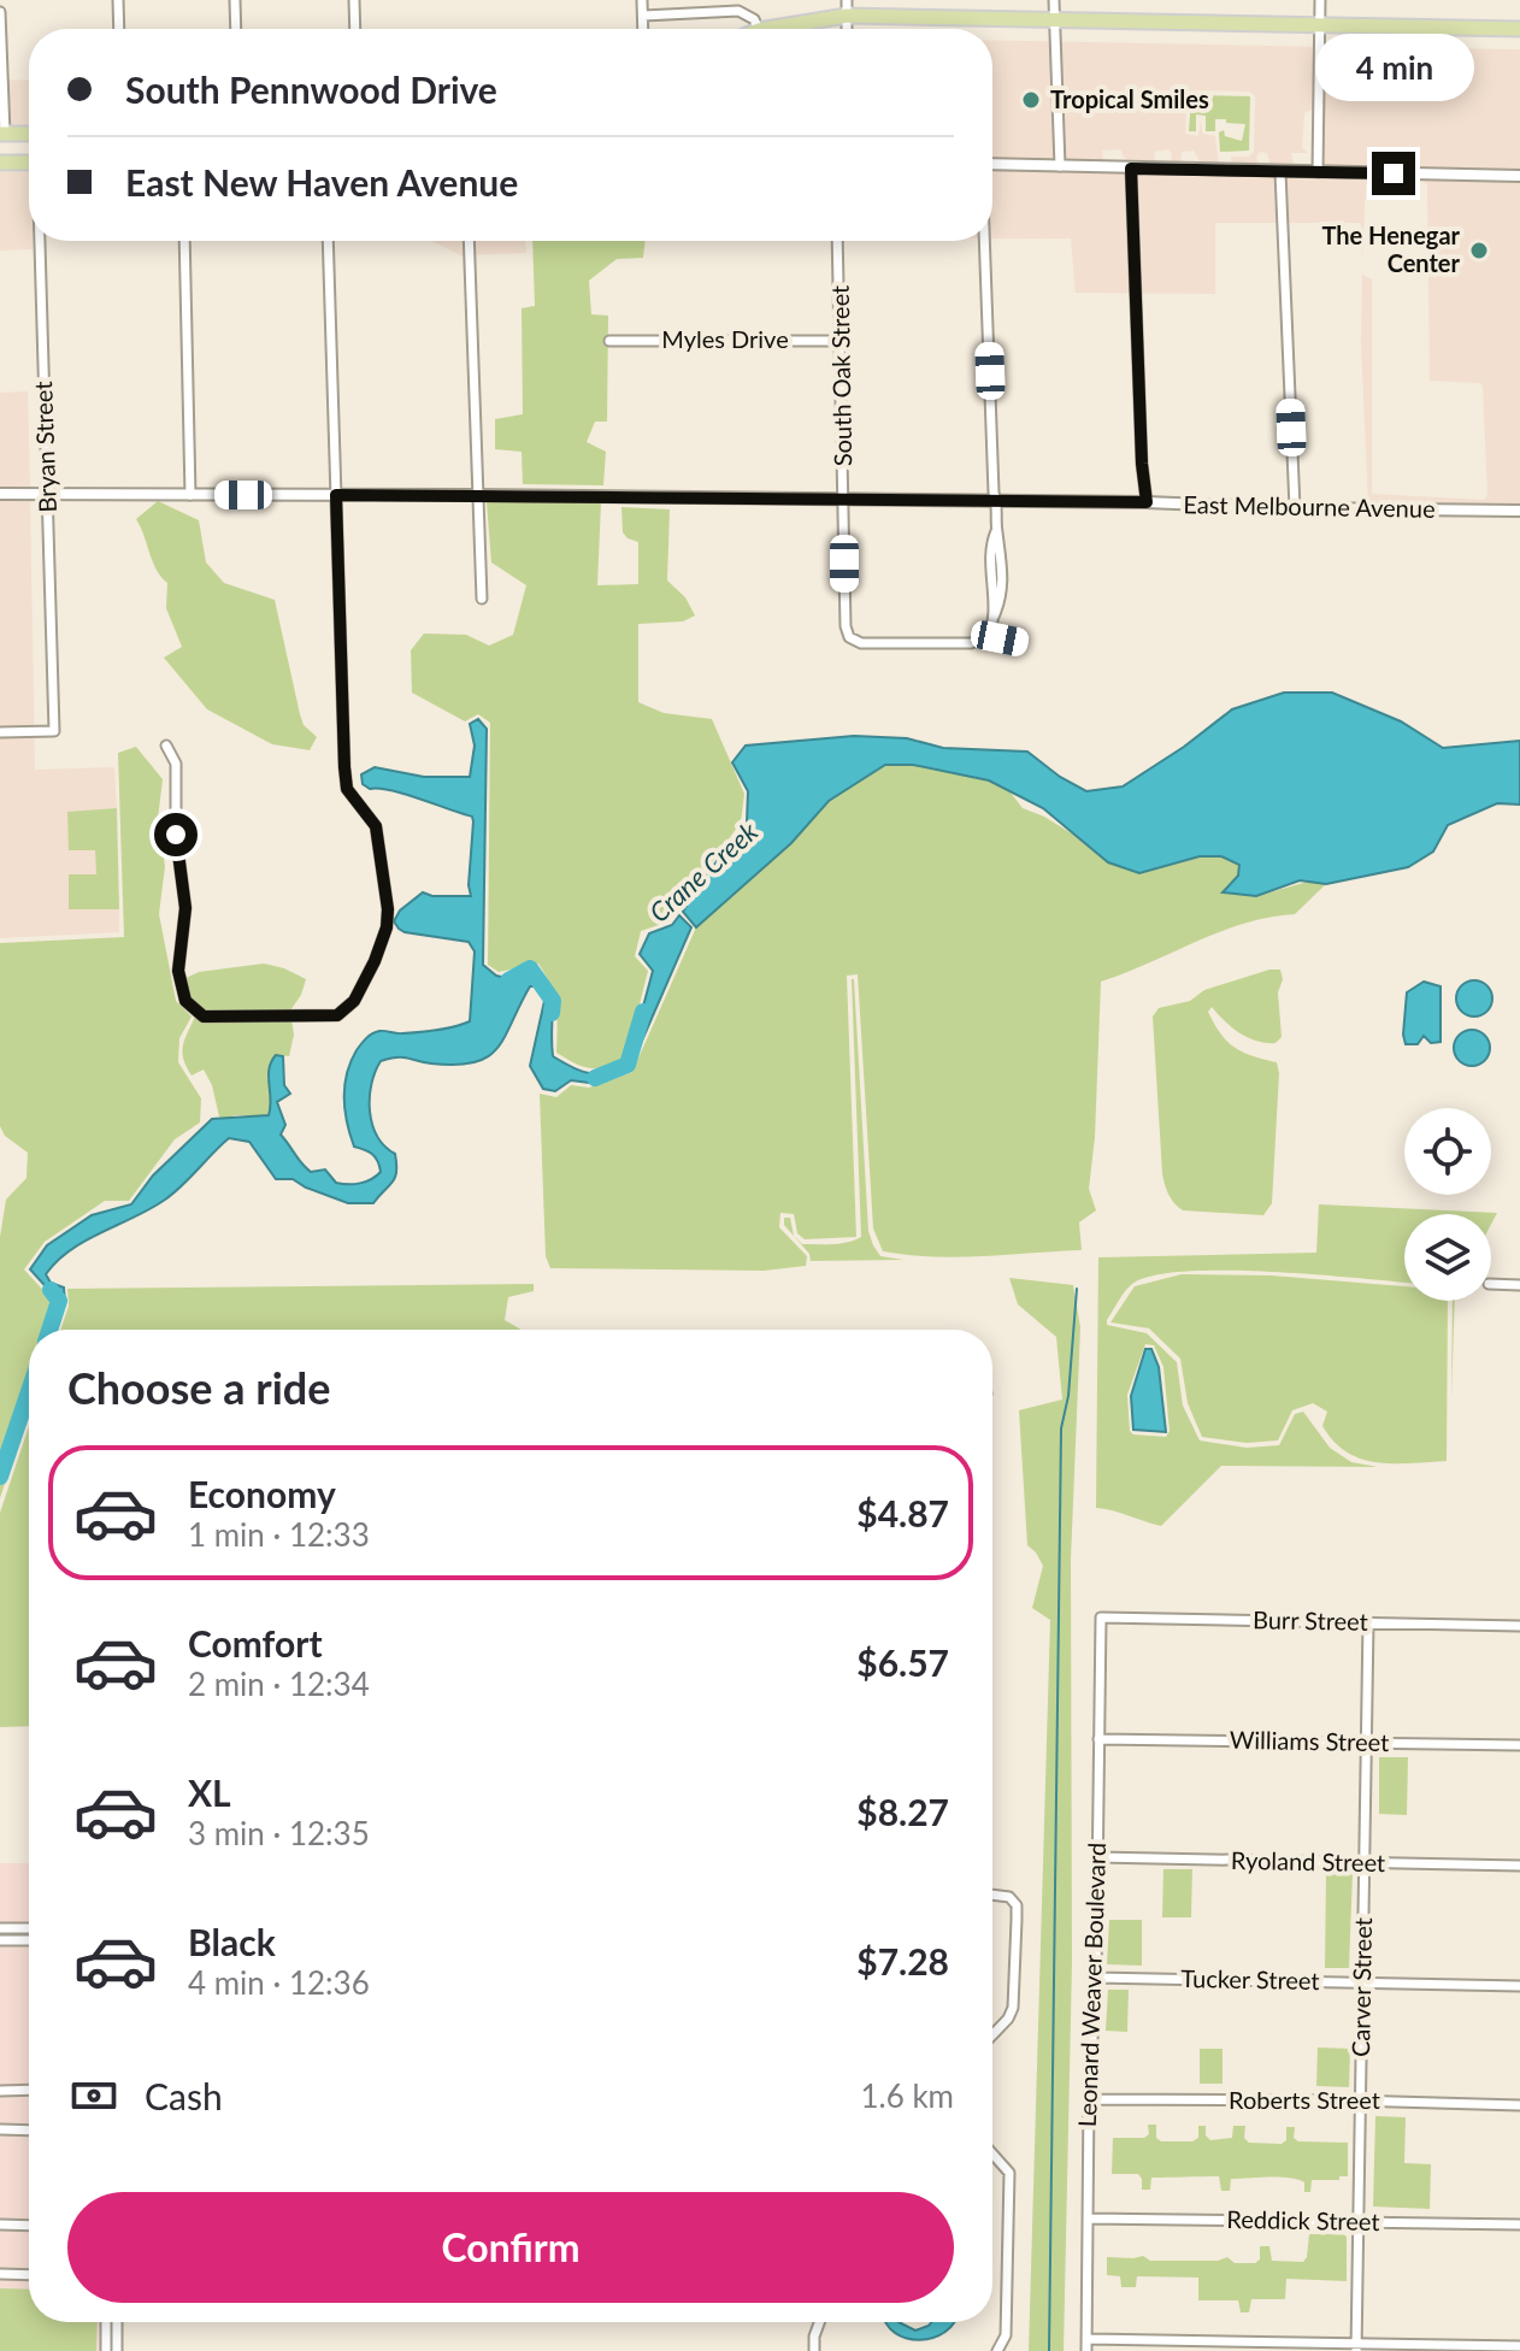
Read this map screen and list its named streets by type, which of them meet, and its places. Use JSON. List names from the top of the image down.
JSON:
{
  "streets": {
    "street": [
      "Myles Drive",
      "South Oak Street",
      "Bryan Street",
      "East Melbourne Avenue",
      "Burr Street",
      "Williams Street",
      "Ryoland Street",
      "Tucker Street",
      "Leonard Weaver Boulevard",
      "Carver Street",
      "Roberts Street",
      "Reddick Street"
    ]
  },
  "crossings": [
    ["Myles Drive", "South Oak Street"],
    ["South Oak Street", "East Melbourne Avenue"],
    ["Bryan Street", "East Melbourne Avenue"],
    ["Burr Street", "Leonard Weaver Boulevard"],
    ["Burr Street", "Carver Street"],
    ["Williams Street", "Leonard Weaver Boulevard"],
    ["Williams Street", "Carver Street"],
    ["Ryoland Street", "Leonard Weaver Boulevard"],
    ["Ryoland Street", "Carver Street"],
    ["Tucker Street", "Leonard Weaver Boulevard"],
    ["Tucker Street", "Carver Street"],
    ["Leonard Weaver Boulevard", "Roberts Street"],
    ["Leonard Weaver Boulevard", "Reddick Street"],
    ["Carver Street", "Roberts Street"],
    ["Carver Street", "Reddick Street"]
  ],
  "water": ["Crane Creek"],
  "places": ["Tropical Smiles", "The Henegar Center"],
  "page": {
    "banner": ["South Pennwood Drive", "East New Haven Avenue"],
    "bubble": "4 min",
    "heading": "Choose a ride",
    "list": [
      {
        "name": "Economy",
        "note": "1 min · 12:33",
        "value": "$4.87"
      },
      {
        "name": "Comfort",
        "note": "2 min · 12:34",
        "value": "$6.57"
      },
      {
        "name": "XL",
        "note": "3 min · 12:35",
        "value": "$8.27"
      },
      {
        "name": "Black",
        "note": "4 min · 12:36",
        "value": "$7.28"
      }
    ],
    "pay": ["Cash", "1.6 km"],
    "buttons": "Confirm"
  }
}
